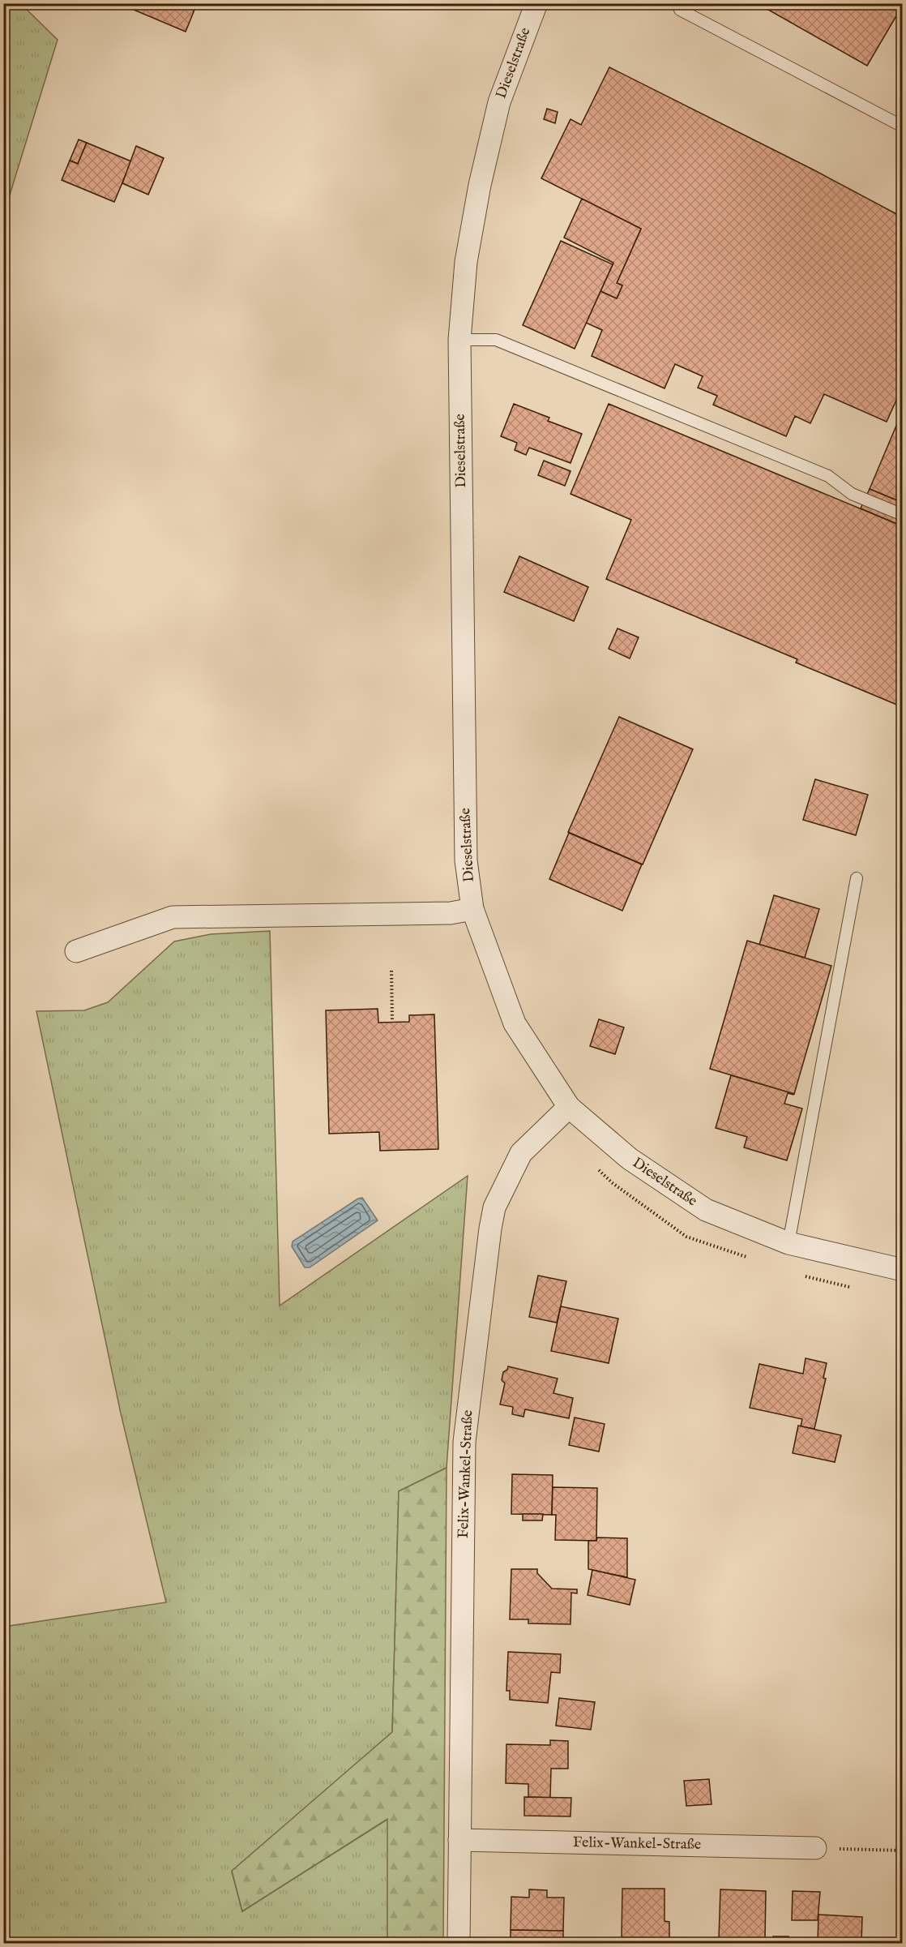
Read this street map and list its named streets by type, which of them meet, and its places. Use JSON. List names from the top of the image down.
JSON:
{
  "streets": {
    "street": ["Dieselstraße", "Felix-Wankel-Straße"]
  },
  "crossings": [
    ["Dieselstraße", "Felix-Wankel-Straße"]
  ]
}
